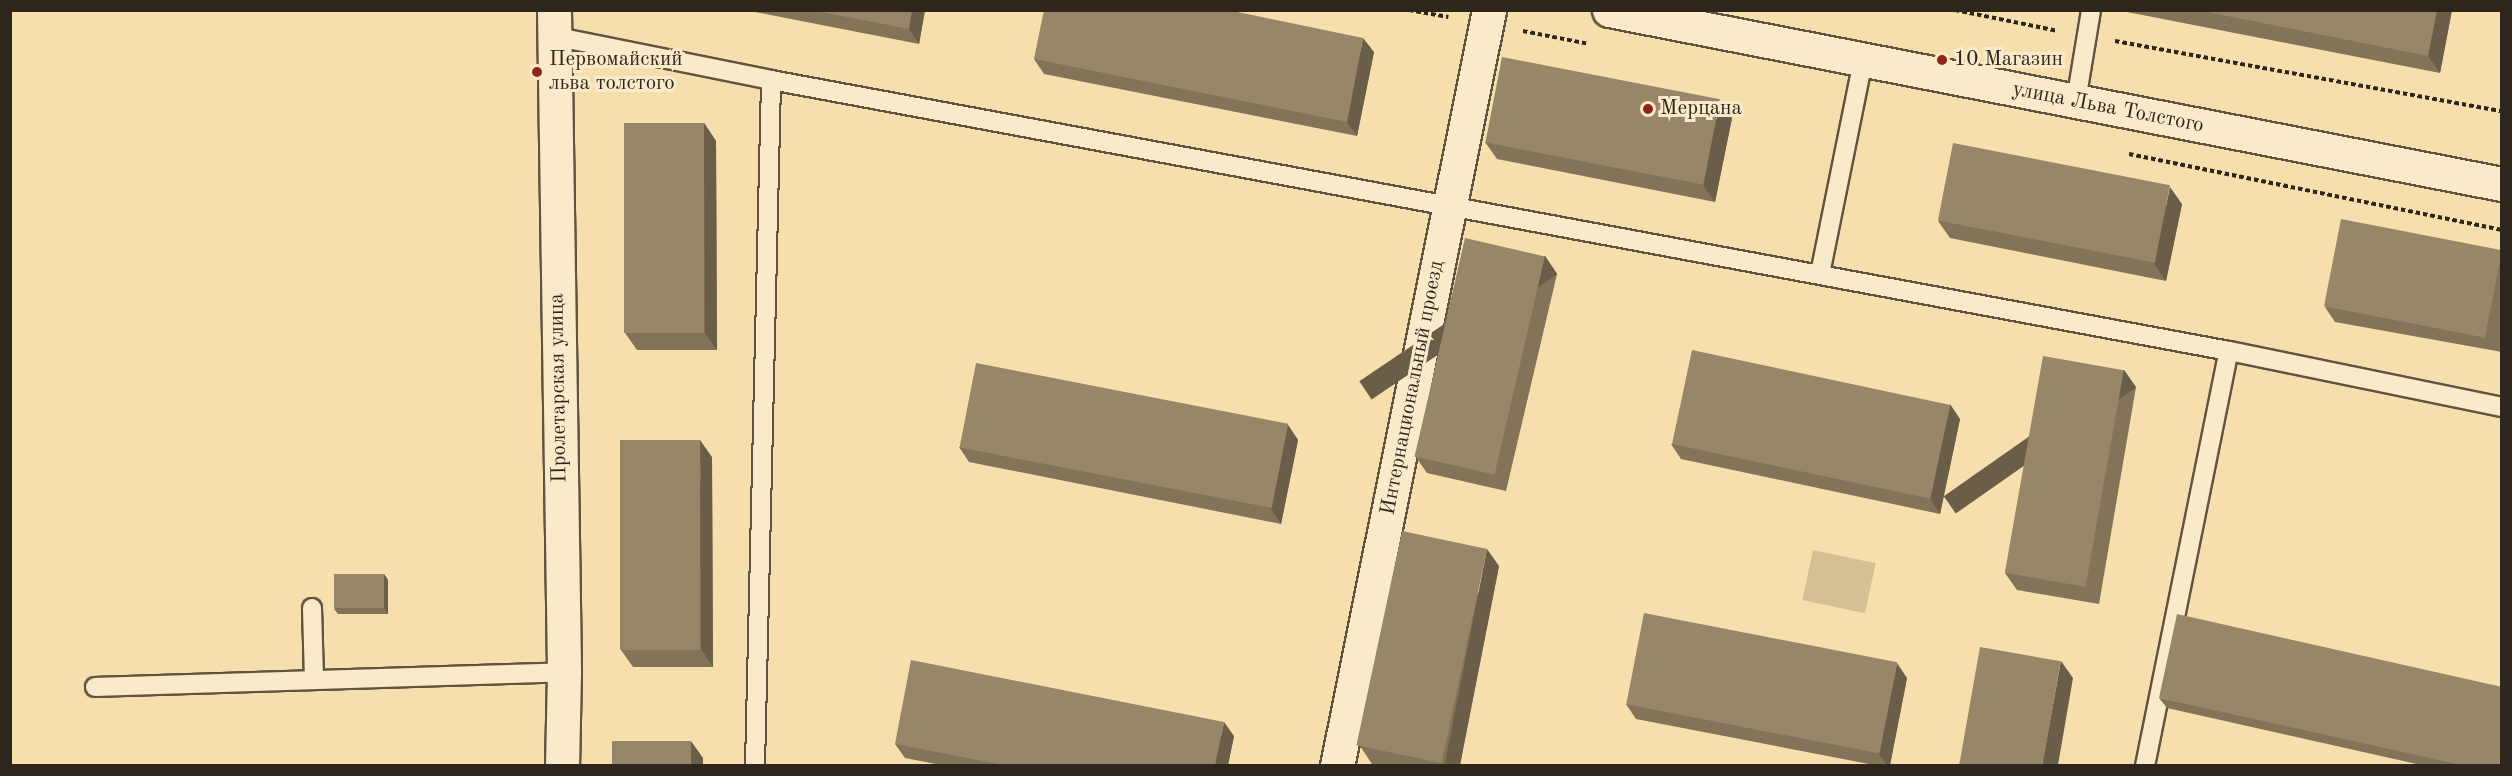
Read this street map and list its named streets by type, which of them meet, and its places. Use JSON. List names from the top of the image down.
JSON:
{
  "streets": {
    "street": ["улица Льва Толстого", "Пролетарская улица", "Интернациональный проезд"]
  },
  "places": ["10 Магазин", "Первомайский льва толстого", "Мерцана"]
}
